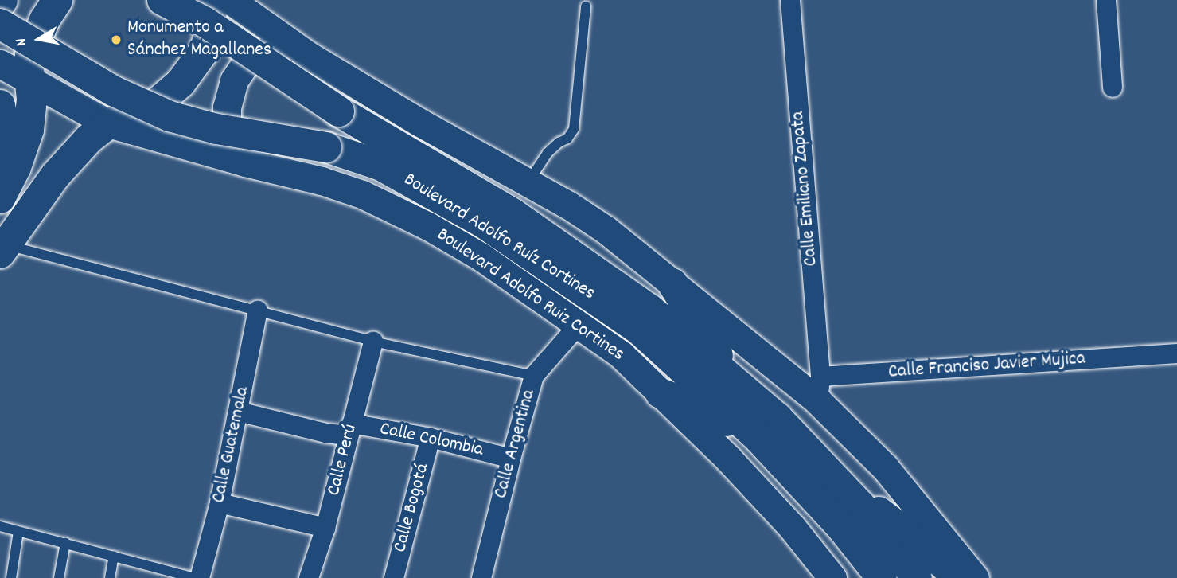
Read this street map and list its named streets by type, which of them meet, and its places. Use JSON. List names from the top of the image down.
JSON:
{
  "streets": {
    "main road": ["Boulevard Adolfo Ruíz Cortines", "Boulevard Adolfo Ruiz Cortines"],
    "street": [
      "Calle Emiliano Zapata",
      "Calle Franciso Javier Mujica",
      "Calle Colombia",
      "Calle Argentina",
      "Calle Guatemala",
      "Calle Perú",
      "Calle Bogotá"
    ]
  },
  "crossings": [
    ["Calle Emiliano Zapata", "Calle Franciso Javier Mujica"],
    ["Boulevard Adolfo Ruiz Cortines", "Calle Argentina"],
    ["Calle Colombia", "Calle Argentina"],
    ["Calle Colombia", "Calle Guatemala"],
    ["Calle Colombia", "Calle Perú"],
    ["Calle Colombia", "Calle Bogotá"]
  ],
  "places": ["Monumento a Sánchez Magallanes"],
  "north": "left"
}
